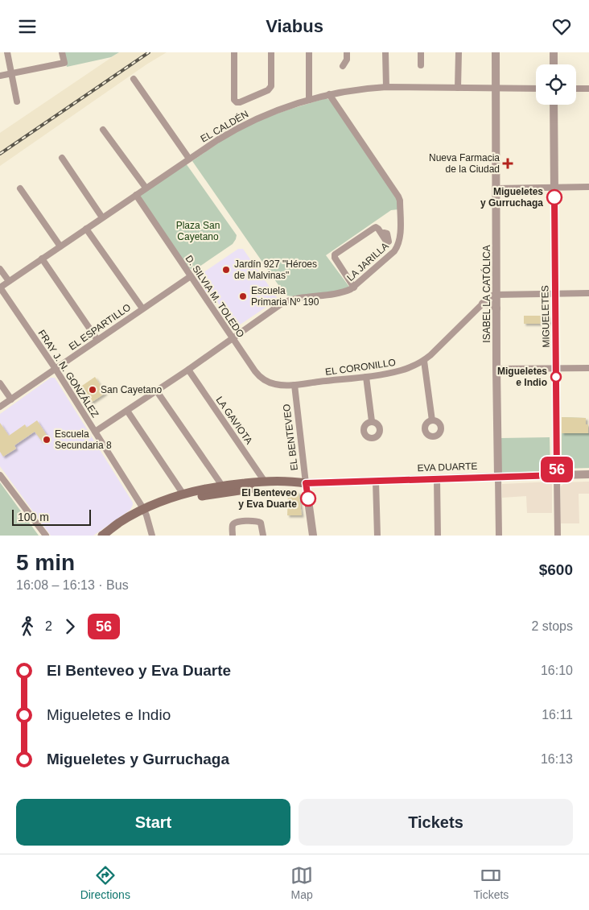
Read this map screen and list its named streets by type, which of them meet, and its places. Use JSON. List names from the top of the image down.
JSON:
{
  "streets": {
    "main road": ["EVA DUARTE"],
    "street": [
      "EL CALDÉN",
      "LA JARILLA",
      "ISABEL LA CATÓLICA",
      "D. SILVIA M. TOLEDO",
      "MIGUELETES",
      "EL ESPARTILLO",
      "EL CORONILLO",
      "FRAY J. N. GONZÁLEZ",
      "LA GAVIOTA",
      "EL BENTEVEO"
    ]
  },
  "crossings": [
    ["EL CALDÉN", "LA JARILLA"],
    ["EL CALDÉN", "ISABEL LA CATÓLICA"],
    ["EL CALDÉN", "D. SILVIA M. TOLEDO"],
    ["EL CALDÉN", "FRAY J. N. GONZÁLEZ"],
    ["LA JARILLA", "D. SILVIA M. TOLEDO"],
    ["LA JARILLA", "FRAY J. N. GONZÁLEZ"],
    ["LA JARILLA", "LA GAVIOTA"],
    ["ISABEL LA CATÓLICA", "EL CORONILLO"],
    ["ISABEL LA CATÓLICA", "EVA DUARTE"],
    ["D. SILVIA M. TOLEDO", "EL ESPARTILLO"],
    ["D. SILVIA M. TOLEDO", "EL CORONILLO"],
    ["D. SILVIA M. TOLEDO", "EL BENTEVEO"],
    ["MIGUELETES", "EVA DUARTE"],
    ["EL ESPARTILLO", "FRAY J. N. GONZÁLEZ"],
    ["EL CORONILLO", "EL BENTEVEO"],
    ["FRAY J. N. GONZÁLEZ", "EVA DUARTE"],
    ["LA GAVIOTA", "EVA DUARTE"],
    ["EL BENTEVEO", "EVA DUARTE"]
  ],
  "parks": ["Plaza San Cayetano"],
  "places": {
    "health": ["Nueva Farmacia de la Ciudad"],
    "other": [
      "Migueletes y Gurruchaga",
      "Jardín 927 \"Héroes de Malvinas\"",
      "Escuela Primaria Nº 190",
      "Migueletes e Indio",
      "San Cayetano",
      "Escuela Secundaria 8",
      "El Benteveo y Eva Duarte"
    ]
  },
  "lines": ["bus line 56"],
  "scale_bar": "100 m",
  "page": {
    "header": "Viabus",
    "on_map": "56",
    "scale": "100 m",
    "heading": ["5 min", "16:08 – 16:13 · Bus", "$600"],
    "legs": ["2", "56", "2 stops"],
    "list": [
      {
        "name": "El Benteveo y Eva Duarte",
        "value": "16:10"
      },
      {
        "name": "Migueletes e Indio",
        "value": "16:11"
      },
      {
        "name": "Migueletes y Gurruchaga",
        "value": "16:13"
      }
    ],
    "buttons": ["Start", "Tickets"],
    "tabs": ["Directions", "Map", "Tickets"]
  }
}
